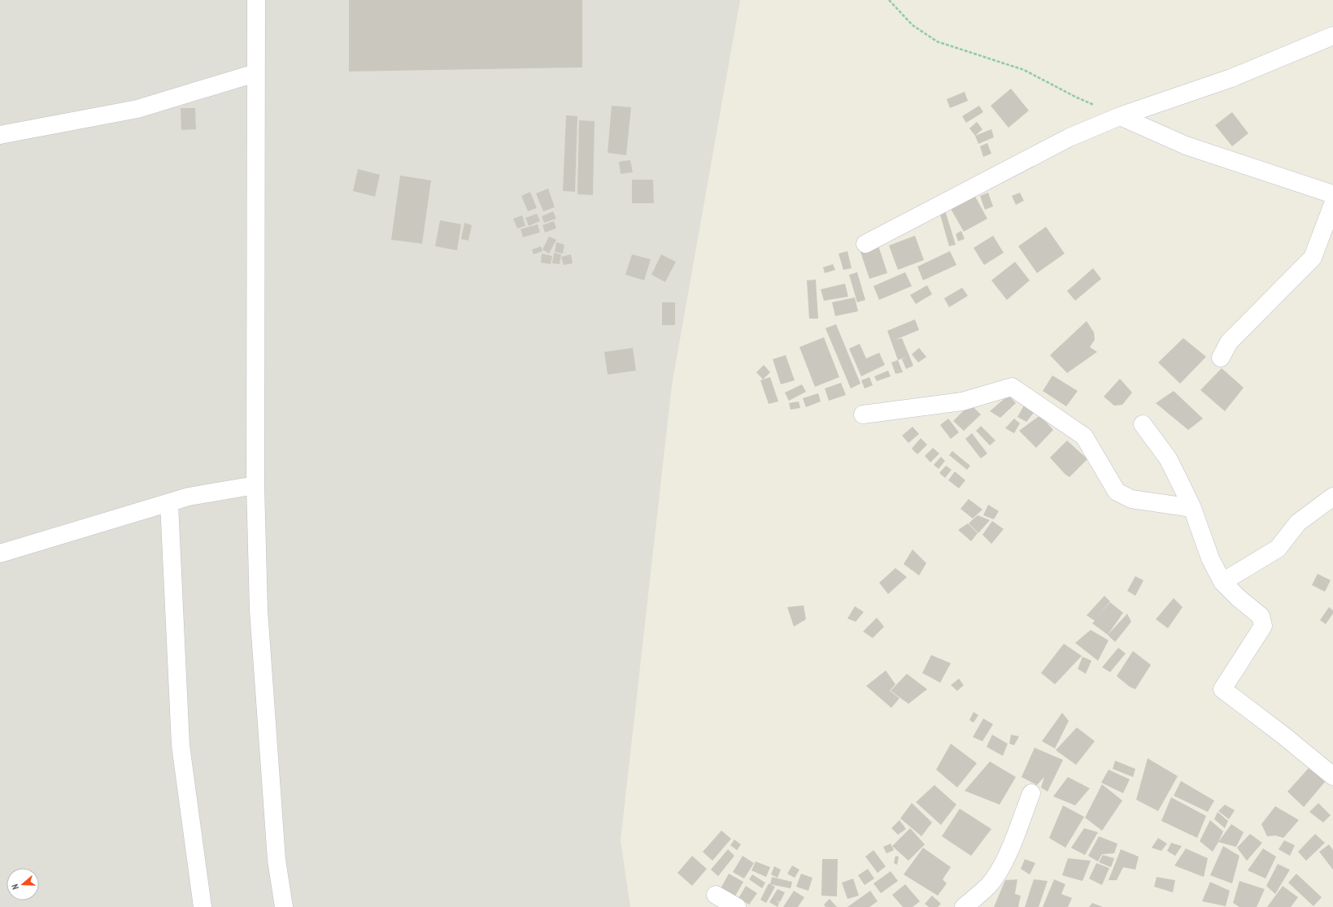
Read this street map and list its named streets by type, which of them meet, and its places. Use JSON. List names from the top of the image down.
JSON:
{
  "north": "left"
}
